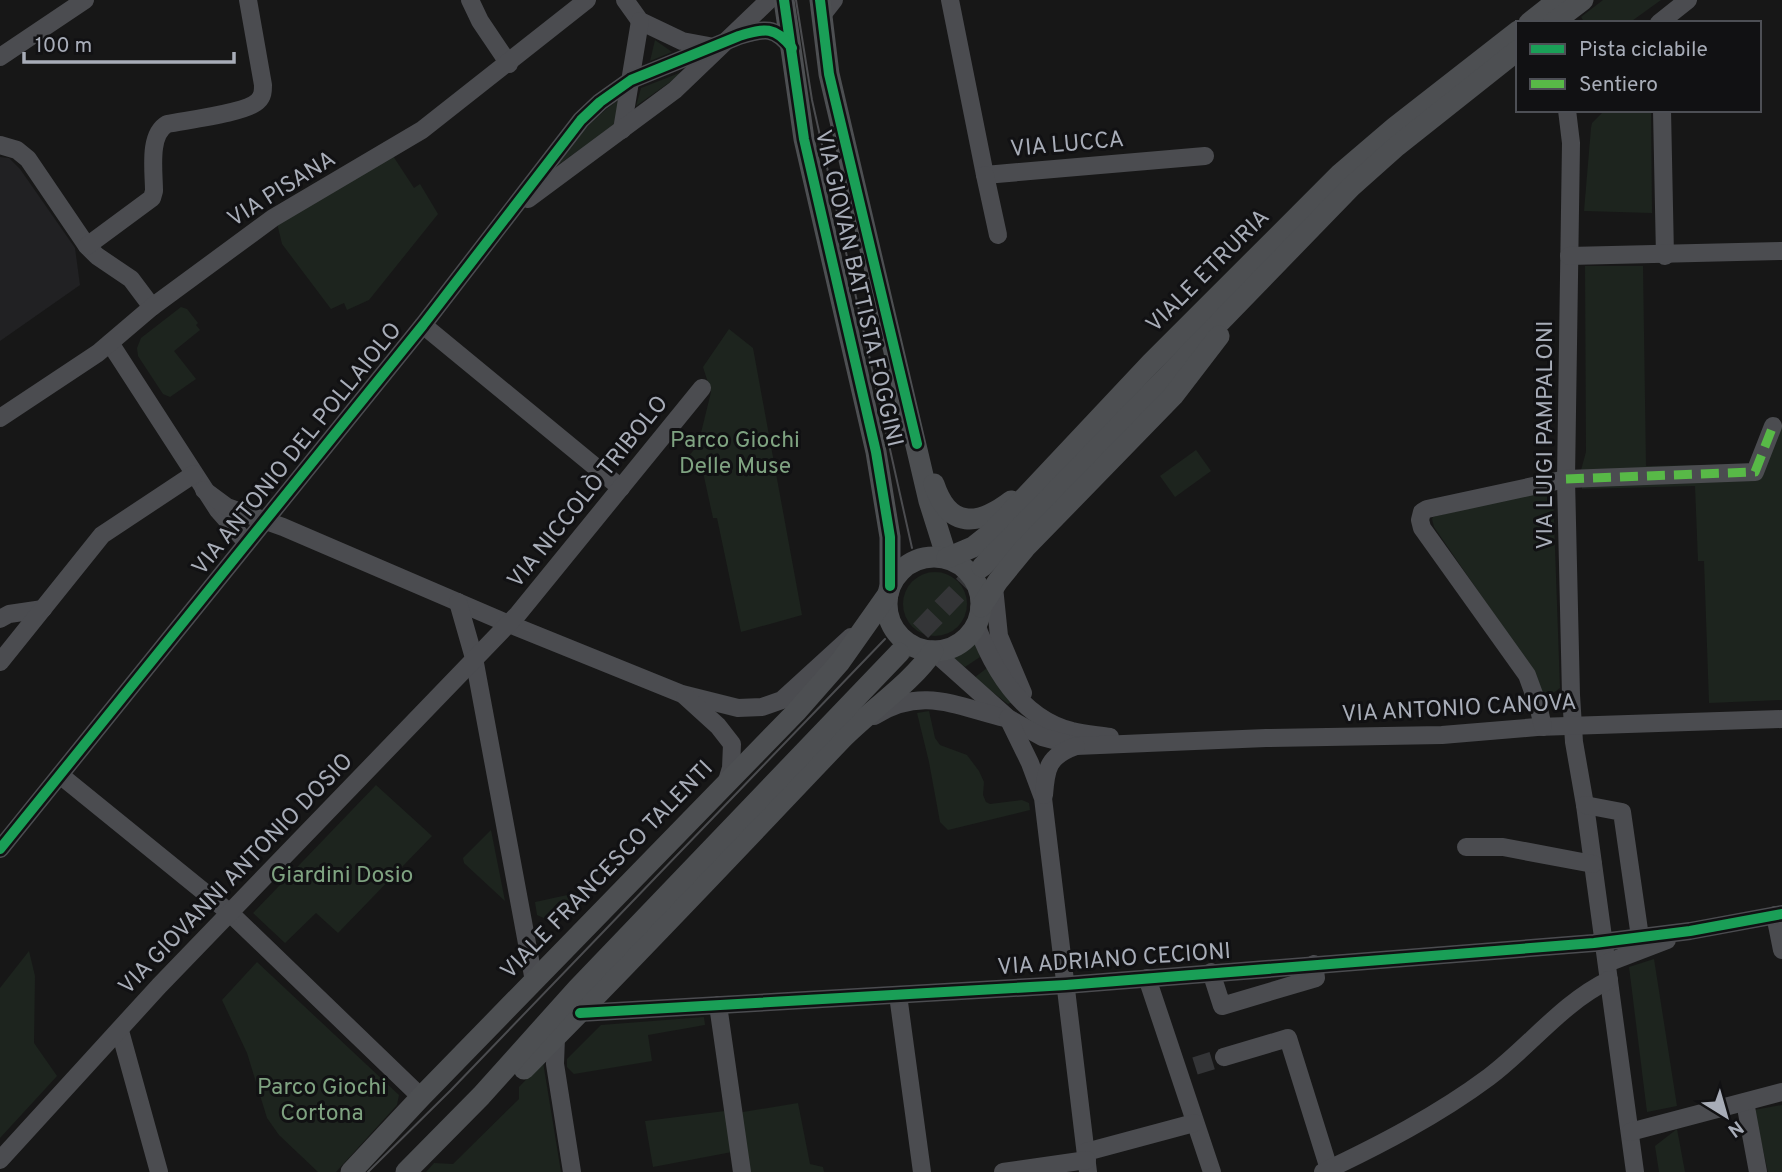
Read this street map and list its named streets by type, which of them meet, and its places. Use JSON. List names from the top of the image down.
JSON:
{
  "streets": {
    "main road": ["VIALE ETRURIA", "VIA GIOVAN BATTISTA FOGGINI", "VIALE FRANCESCO TALENTI"],
    "street": [
      "VIA LUCCA",
      "VIA PISANA",
      "VIA LUIGI PAMPALONI",
      "VIA ANTONIO DEL POLLAIOLO",
      "VIA NICCOLÒ TRIBOLO",
      "VIA ANTONIO CANOVA",
      "VIA GIOVANNI ANTONIO DOSIO",
      "VIA ADRIANO CECIONI"
    ]
  },
  "crossings": [
    ["VIALE ETRURIA", "VIA GIOVAN BATTISTA FOGGINI"],
    ["VIALE ETRURIA", "VIA ANTONIO CANOVA"],
    ["VIALE ETRURIA", "VIALE FRANCESCO TALENTI"],
    ["VIA GIOVAN BATTISTA FOGGINI", "VIA ANTONIO CANOVA"],
    ["VIA GIOVAN BATTISTA FOGGINI", "VIALE FRANCESCO TALENTI"],
    ["VIA LUIGI PAMPALONI", "VIA ANTONIO CANOVA"],
    ["VIA LUIGI PAMPALONI", "VIA ADRIANO CECIONI"],
    ["VIA NICCOLÒ TRIBOLO", "VIA GIOVANNI ANTONIO DOSIO"],
    ["VIA ANTONIO CANOVA", "VIALE FRANCESCO TALENTI"]
  ],
  "parks": ["Parco Giochi Delle Muse", "Giardini Dosio", "Parco Giochi Cortona"],
  "legend": ["Pista ciclabile", "Sentiero"],
  "scale_bar": "100 m",
  "north": "bottom right"
}
